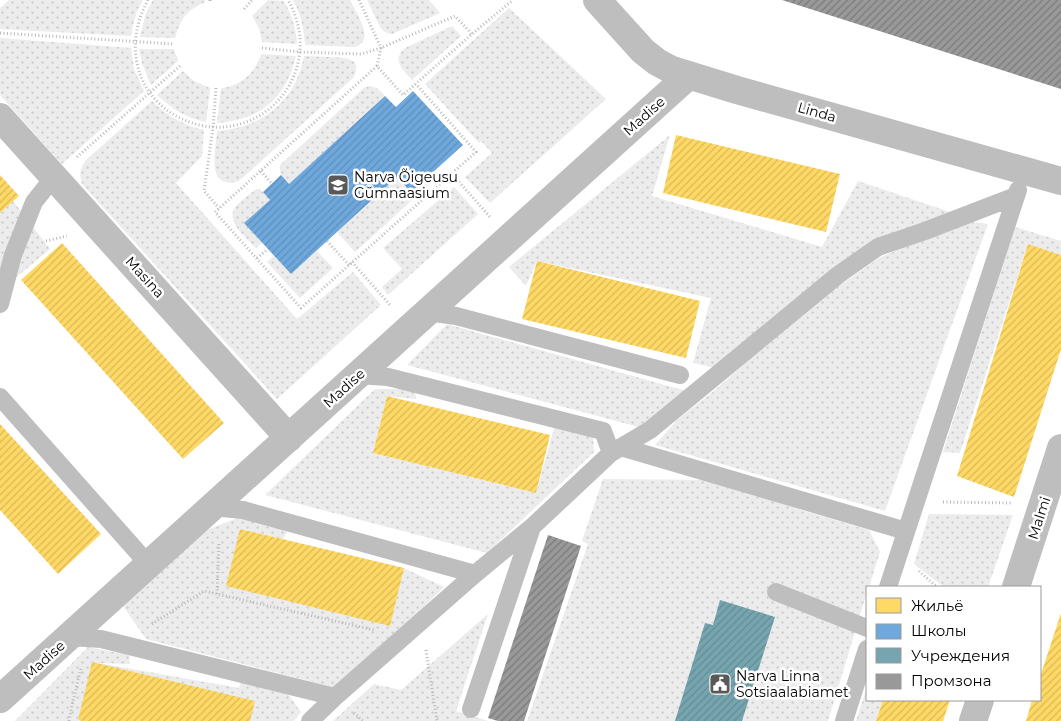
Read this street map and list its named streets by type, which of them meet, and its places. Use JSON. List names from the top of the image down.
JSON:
{
  "streets": {
    "street": [
      "Linda",
      "Madise",
      "Masina",
      "Malmi"
    ]
  },
  "crossings": [
    ["Linda", "Madise"],
    ["Madise", "Masina"]
  ],
  "places": {
    "school or university": ["Narva Õigeusu Gümnaasium"],
    "public building": ["Narva Linna Sotsiaalabiamet"]
  },
  "legend": [
    "Жильё",
    "Школы",
    "Учреждения",
    "Промзона"
  ]
}
